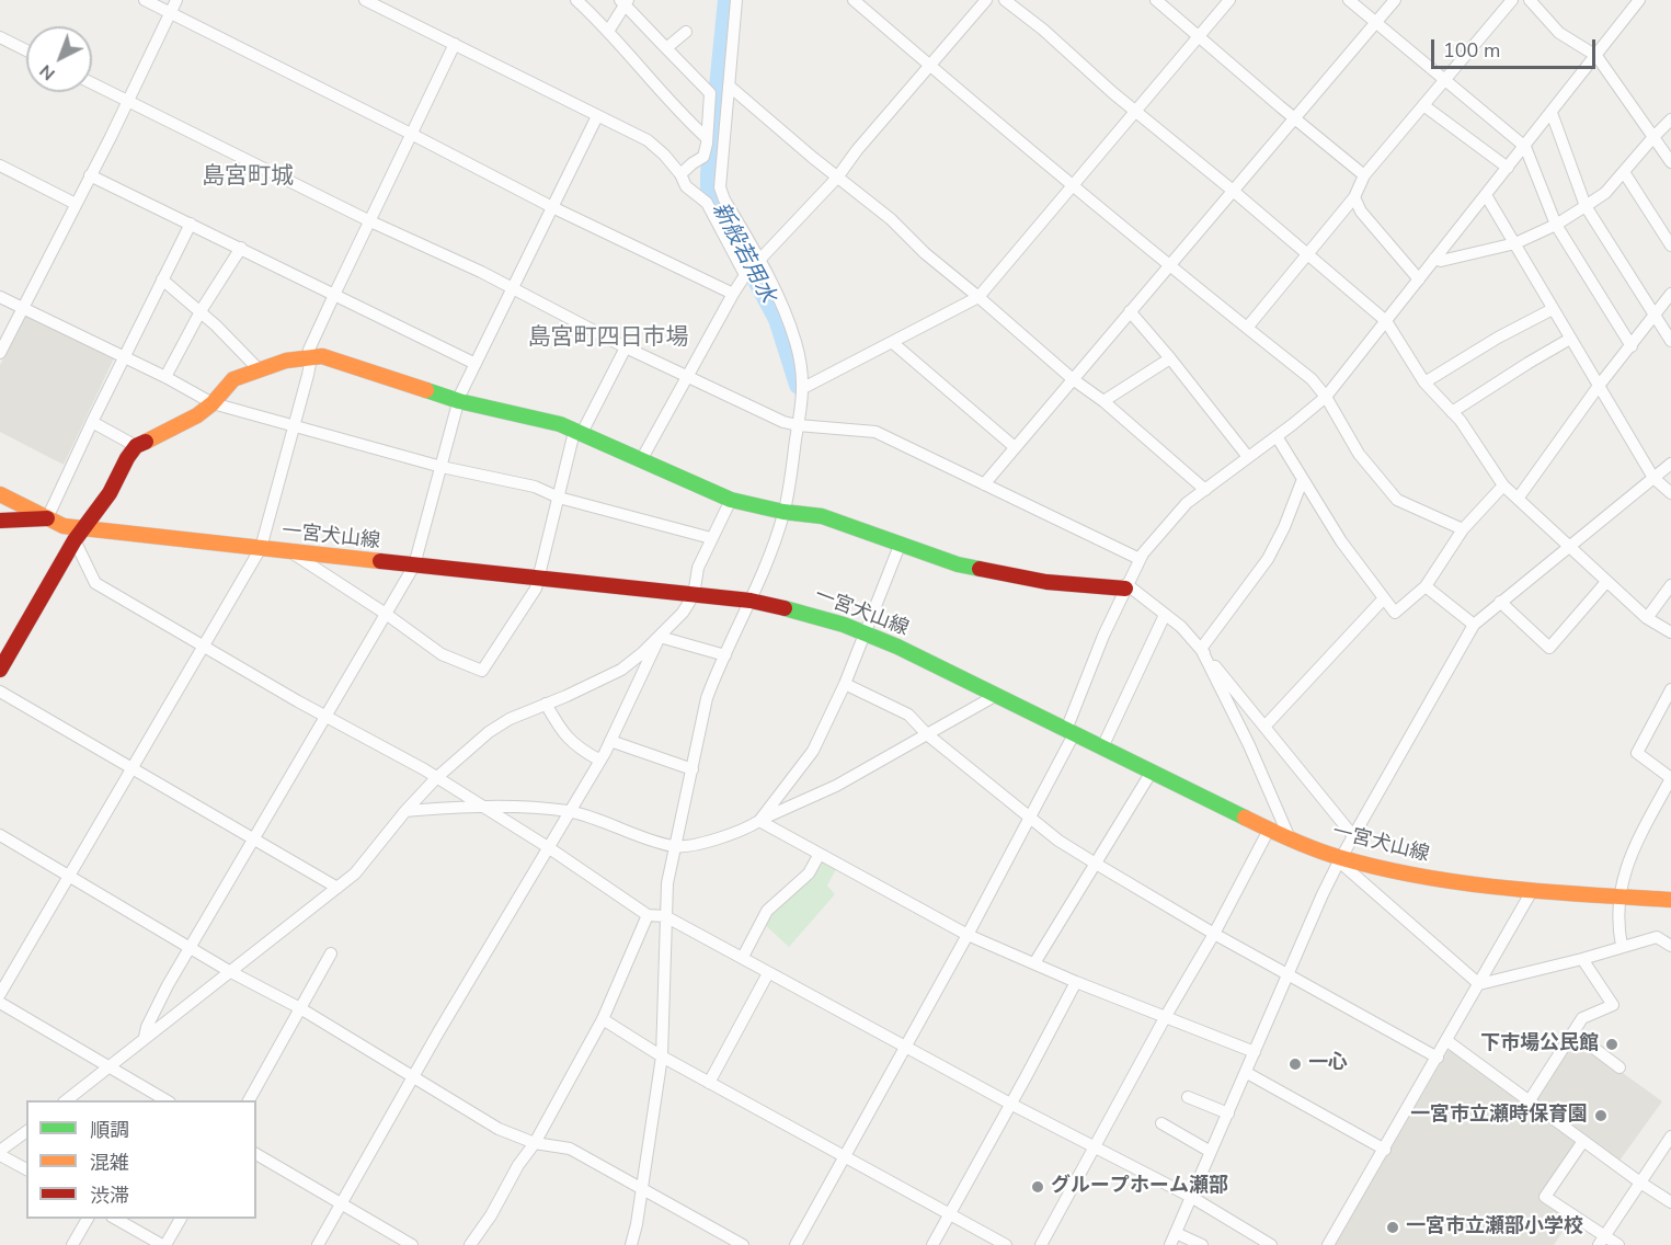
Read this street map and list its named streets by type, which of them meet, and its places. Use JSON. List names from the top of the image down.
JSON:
{
  "streets": {
    "main road": ["一宮犬山線"]
  },
  "districts": ["島宮町城", "島宮町四日市場"],
  "water": ["新般若用水"],
  "places": [
    "下市場公民館",
    "一心",
    "一宮市立瀬時保育園",
    "グループホーム瀬部",
    "一宮市立瀬部小学校"
  ],
  "legend": ["順調", "混雑", "渋滞"],
  "scale_bar": "100 m",
  "north": "bottom left"
}
